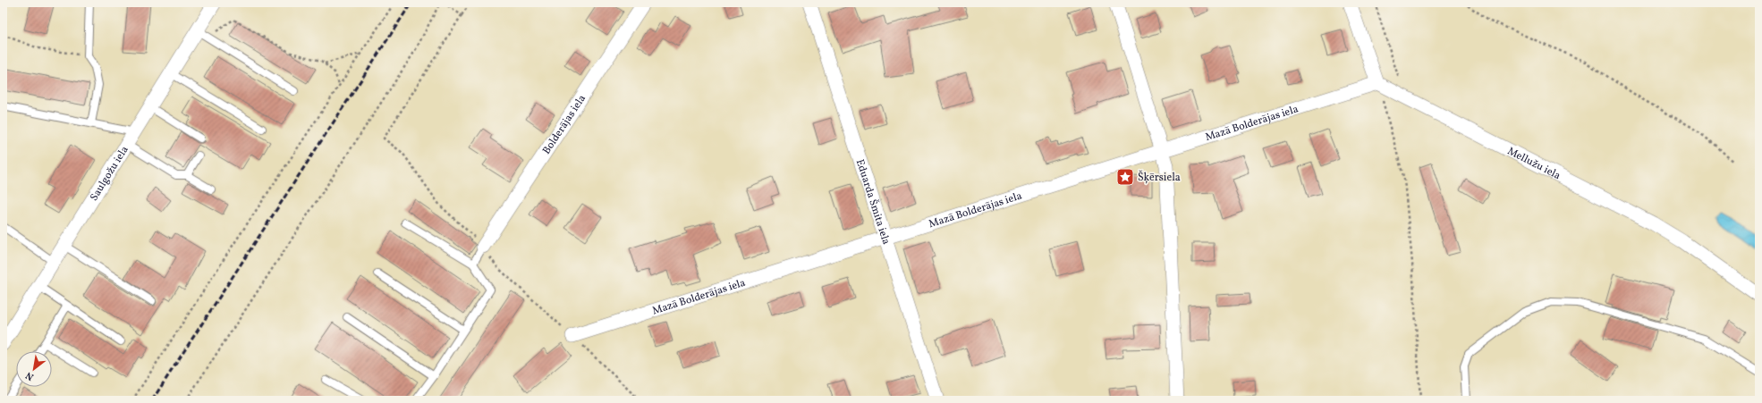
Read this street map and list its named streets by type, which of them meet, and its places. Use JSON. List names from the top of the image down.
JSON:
{
  "streets": {
    "street": [
      "Mazā Bolderājas iela",
      "Bolderājas iela",
      "Mellužu iela",
      "Saulgožu iela",
      "Eduarda Šmita iela"
    ]
  },
  "crossings": [
    ["Mazā Bolderājas iela", "Mellužu iela"],
    ["Mazā Bolderājas iela", "Eduarda Šmita iela"]
  ],
  "places": {
    "place": ["Šķērsiela"]
  },
  "north": "bottom left"
}
